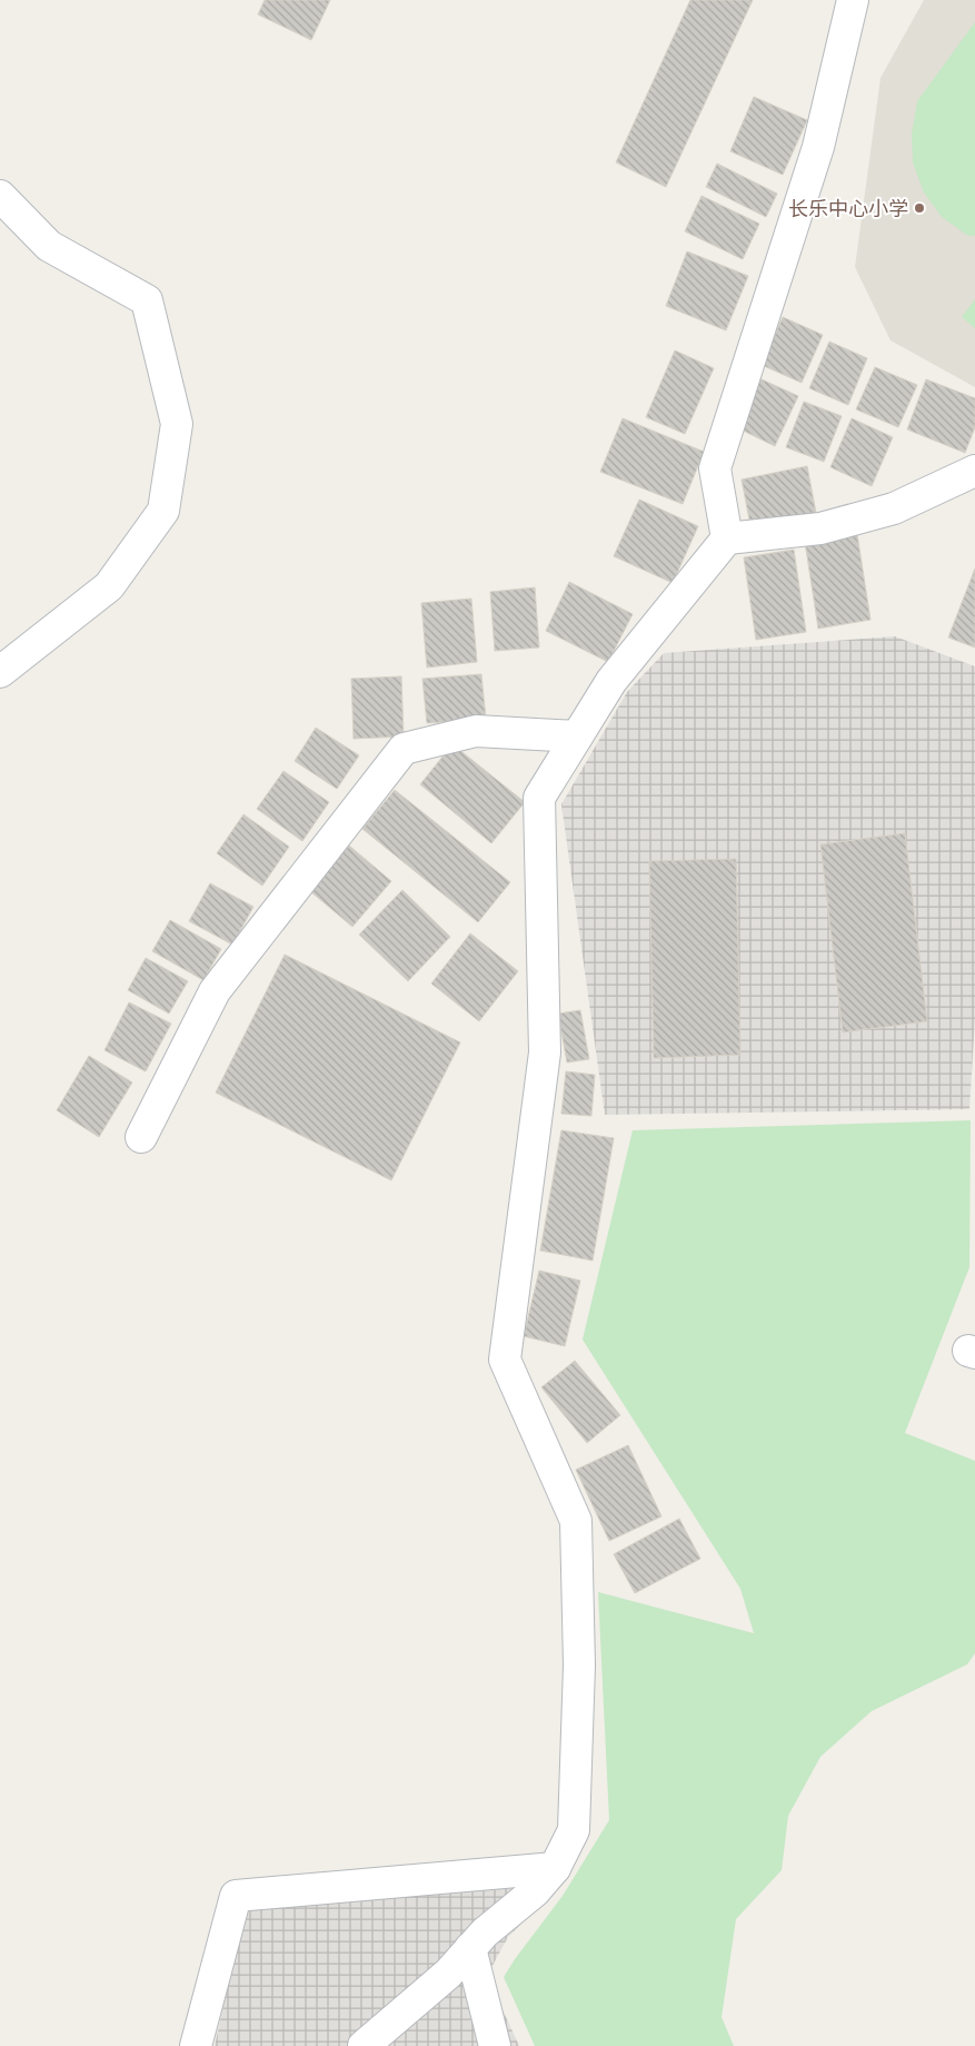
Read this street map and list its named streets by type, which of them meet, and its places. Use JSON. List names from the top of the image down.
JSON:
{
  "places": ["长乐中心小学"]
}
